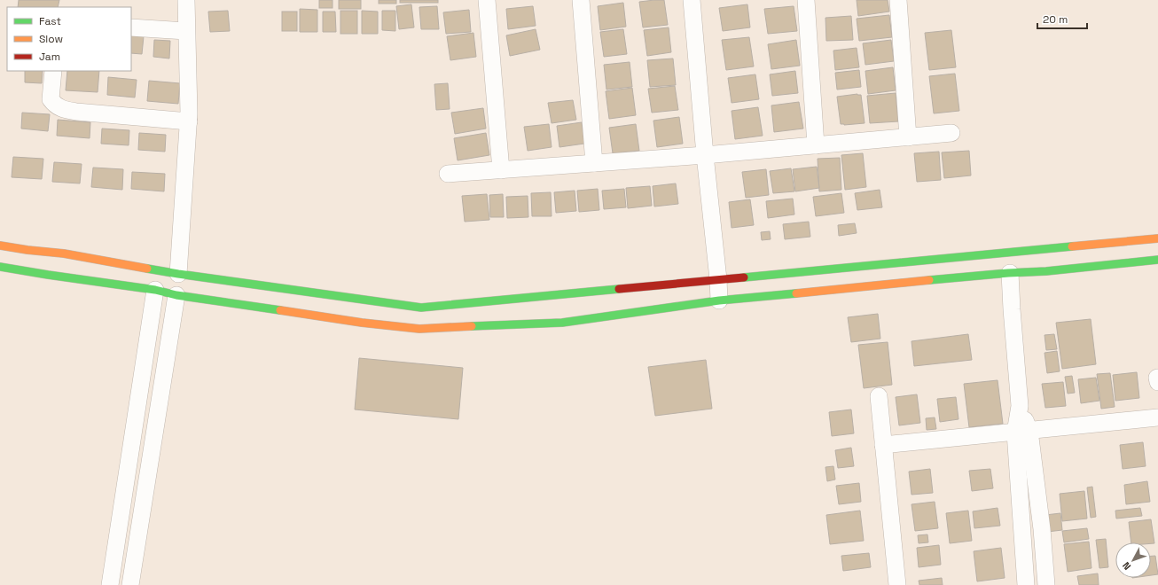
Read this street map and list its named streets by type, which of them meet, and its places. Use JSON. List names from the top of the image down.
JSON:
{
  "legend": ["Fast", "Slow", "Jam"],
  "scale_bar": "20 m",
  "north": "bottom left"
}
